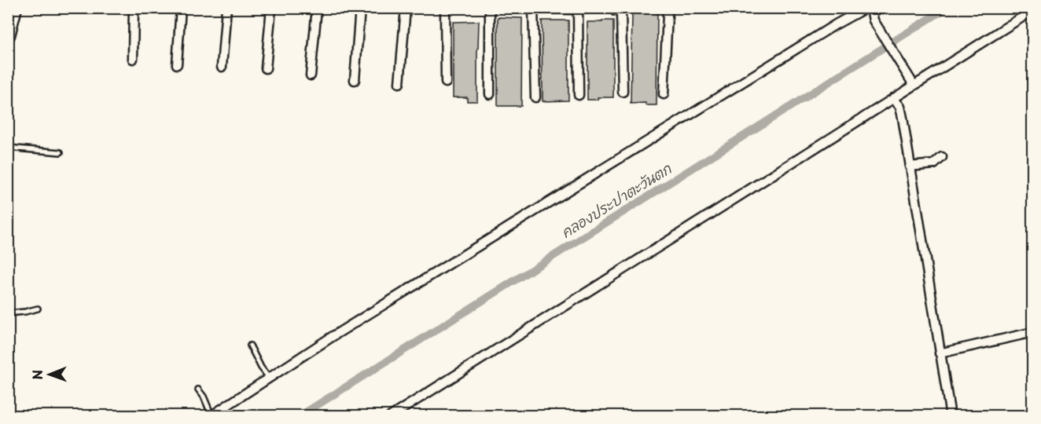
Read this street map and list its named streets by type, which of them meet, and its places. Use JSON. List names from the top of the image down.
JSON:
{
  "water": ["คลองประปาตะวันตก"],
  "north": "left"
}
